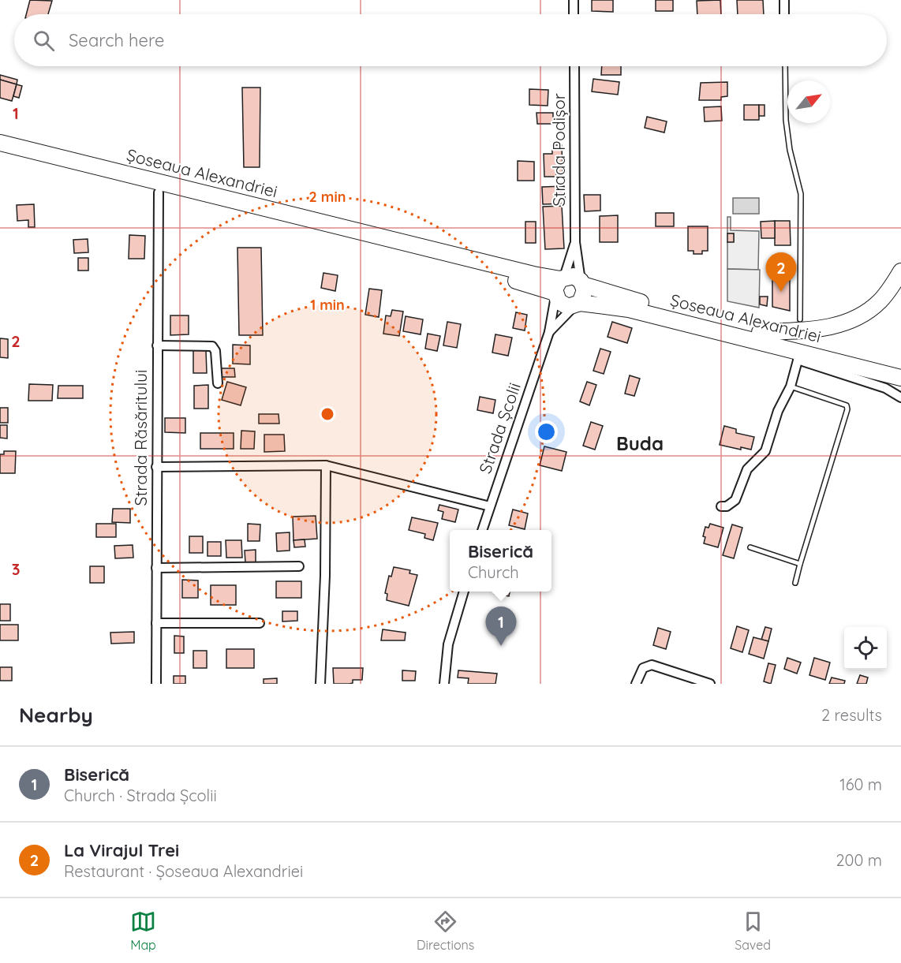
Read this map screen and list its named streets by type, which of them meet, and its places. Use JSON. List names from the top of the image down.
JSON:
{
  "streets": {
    "highway": ["Șoseaua Alexandriei"],
    "street": ["Strada Podișor", "Strada Școlii", "Strada Răsăritului"]
  },
  "crossings": [
    ["Strada Podișor", "Șoseaua Alexandriei"],
    ["Strada Podișor", "Strada Școlii"],
    ["Șoseaua Alexandriei", "Strada Școlii"],
    ["Șoseaua Alexandriei", "Strada Răsăritului"]
  ],
  "districts": ["Buda"],
  "north": "top right",
  "page": {
    "search": "Search here",
    "pins": ["2", "1"],
    "popup": ["Biserică", "Church"],
    "heading": ["Nearby", "2 results"],
    "list": [
      {
        "mark": "1",
        "name": "Biserică",
        "note": "Church · Strada Școlii",
        "value": "160 m"
      },
      {
        "mark": "2",
        "name": "La Virajul Trei",
        "note": "Restaurant · Șoseaua Alexandriei",
        "value": "200 m"
      }
    ],
    "nav": ["Map", "Directions", "Saved"]
  },
  "grid": {
    "rows": ["1", "2", "3"]
  },
  "rings": ["2 min", "1 min"]
}
